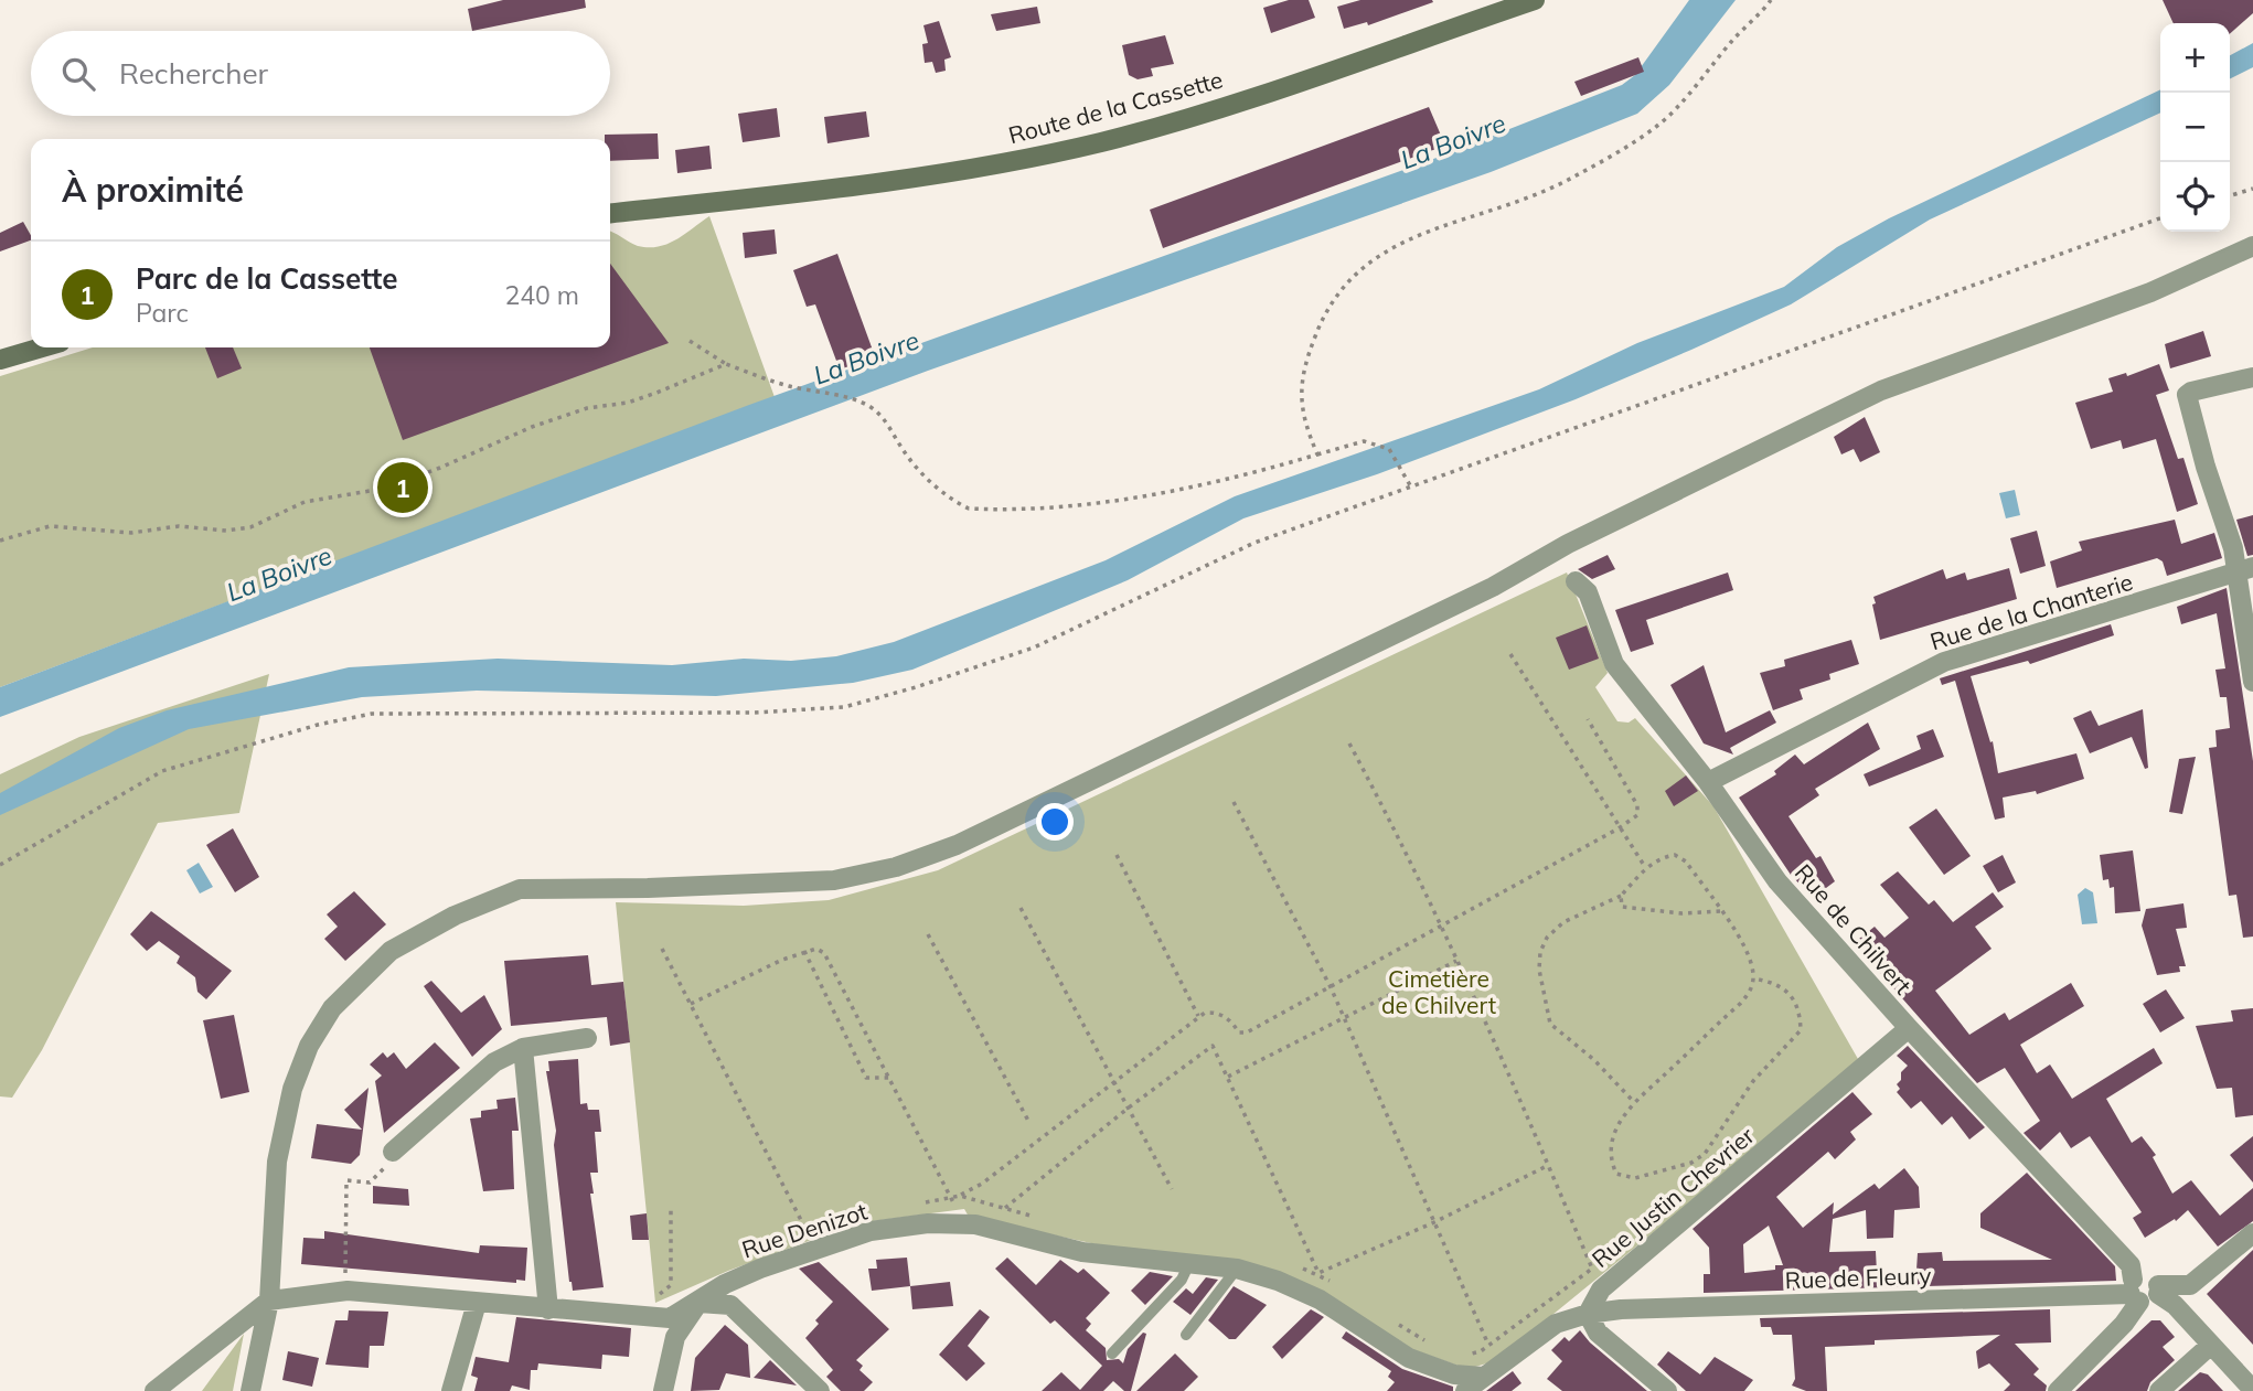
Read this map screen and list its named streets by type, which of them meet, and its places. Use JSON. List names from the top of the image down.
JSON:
{
  "streets": {
    "street": [
      "Route de la Cassette",
      "Rue de la Chanterie",
      "Rue de Chilvert",
      "Rue Justin Chevrier",
      "Rue Denizot",
      "Rue de Fleury"
    ]
  },
  "crossings": [
    ["Rue de la Chanterie", "Rue de Chilvert"],
    ["Rue de Chilvert", "Rue Justin Chevrier"],
    ["Rue de Chilvert", "Rue de Fleury"],
    ["Rue Justin Chevrier", "Rue de Fleury"]
  ],
  "water": ["La Boivre"],
  "parks": ["Cimetière de Chilvert"],
  "page": {
    "map_buttons": ["+", "−"],
    "search": "Rechercher",
    "heading": "À proximité",
    "list": [
      {
        "mark": "1",
        "name": "Parc de la Cassette",
        "note": "Parc",
        "value": "240 m"
      }
    ],
    "pins": "1"
  }
}
